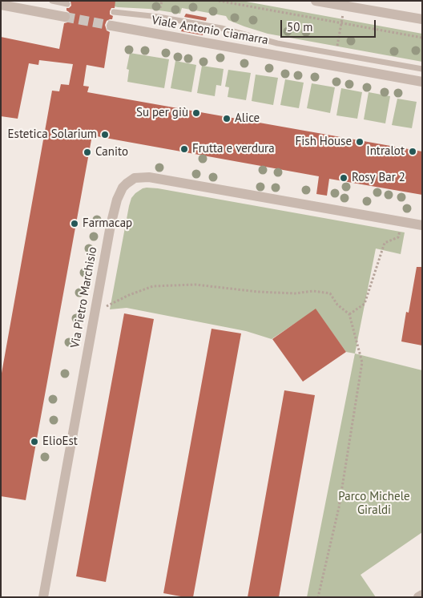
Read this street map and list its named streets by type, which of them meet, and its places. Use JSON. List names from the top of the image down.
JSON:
{
  "streets": {
    "street": ["Viale Antonio Ciamarra", "Via Pietro Marchisio"]
  },
  "parks": ["Parco Michele Giraldi"],
  "places": [
    "Su per giù",
    "Alice",
    "Estetica Solarium",
    "Fish House",
    "Frutta e verdura",
    "Intralot",
    "Canito",
    "Rosy Bar 2",
    "Farmacap",
    "ElioEst"
  ],
  "scale_bar": "50 m"
}
